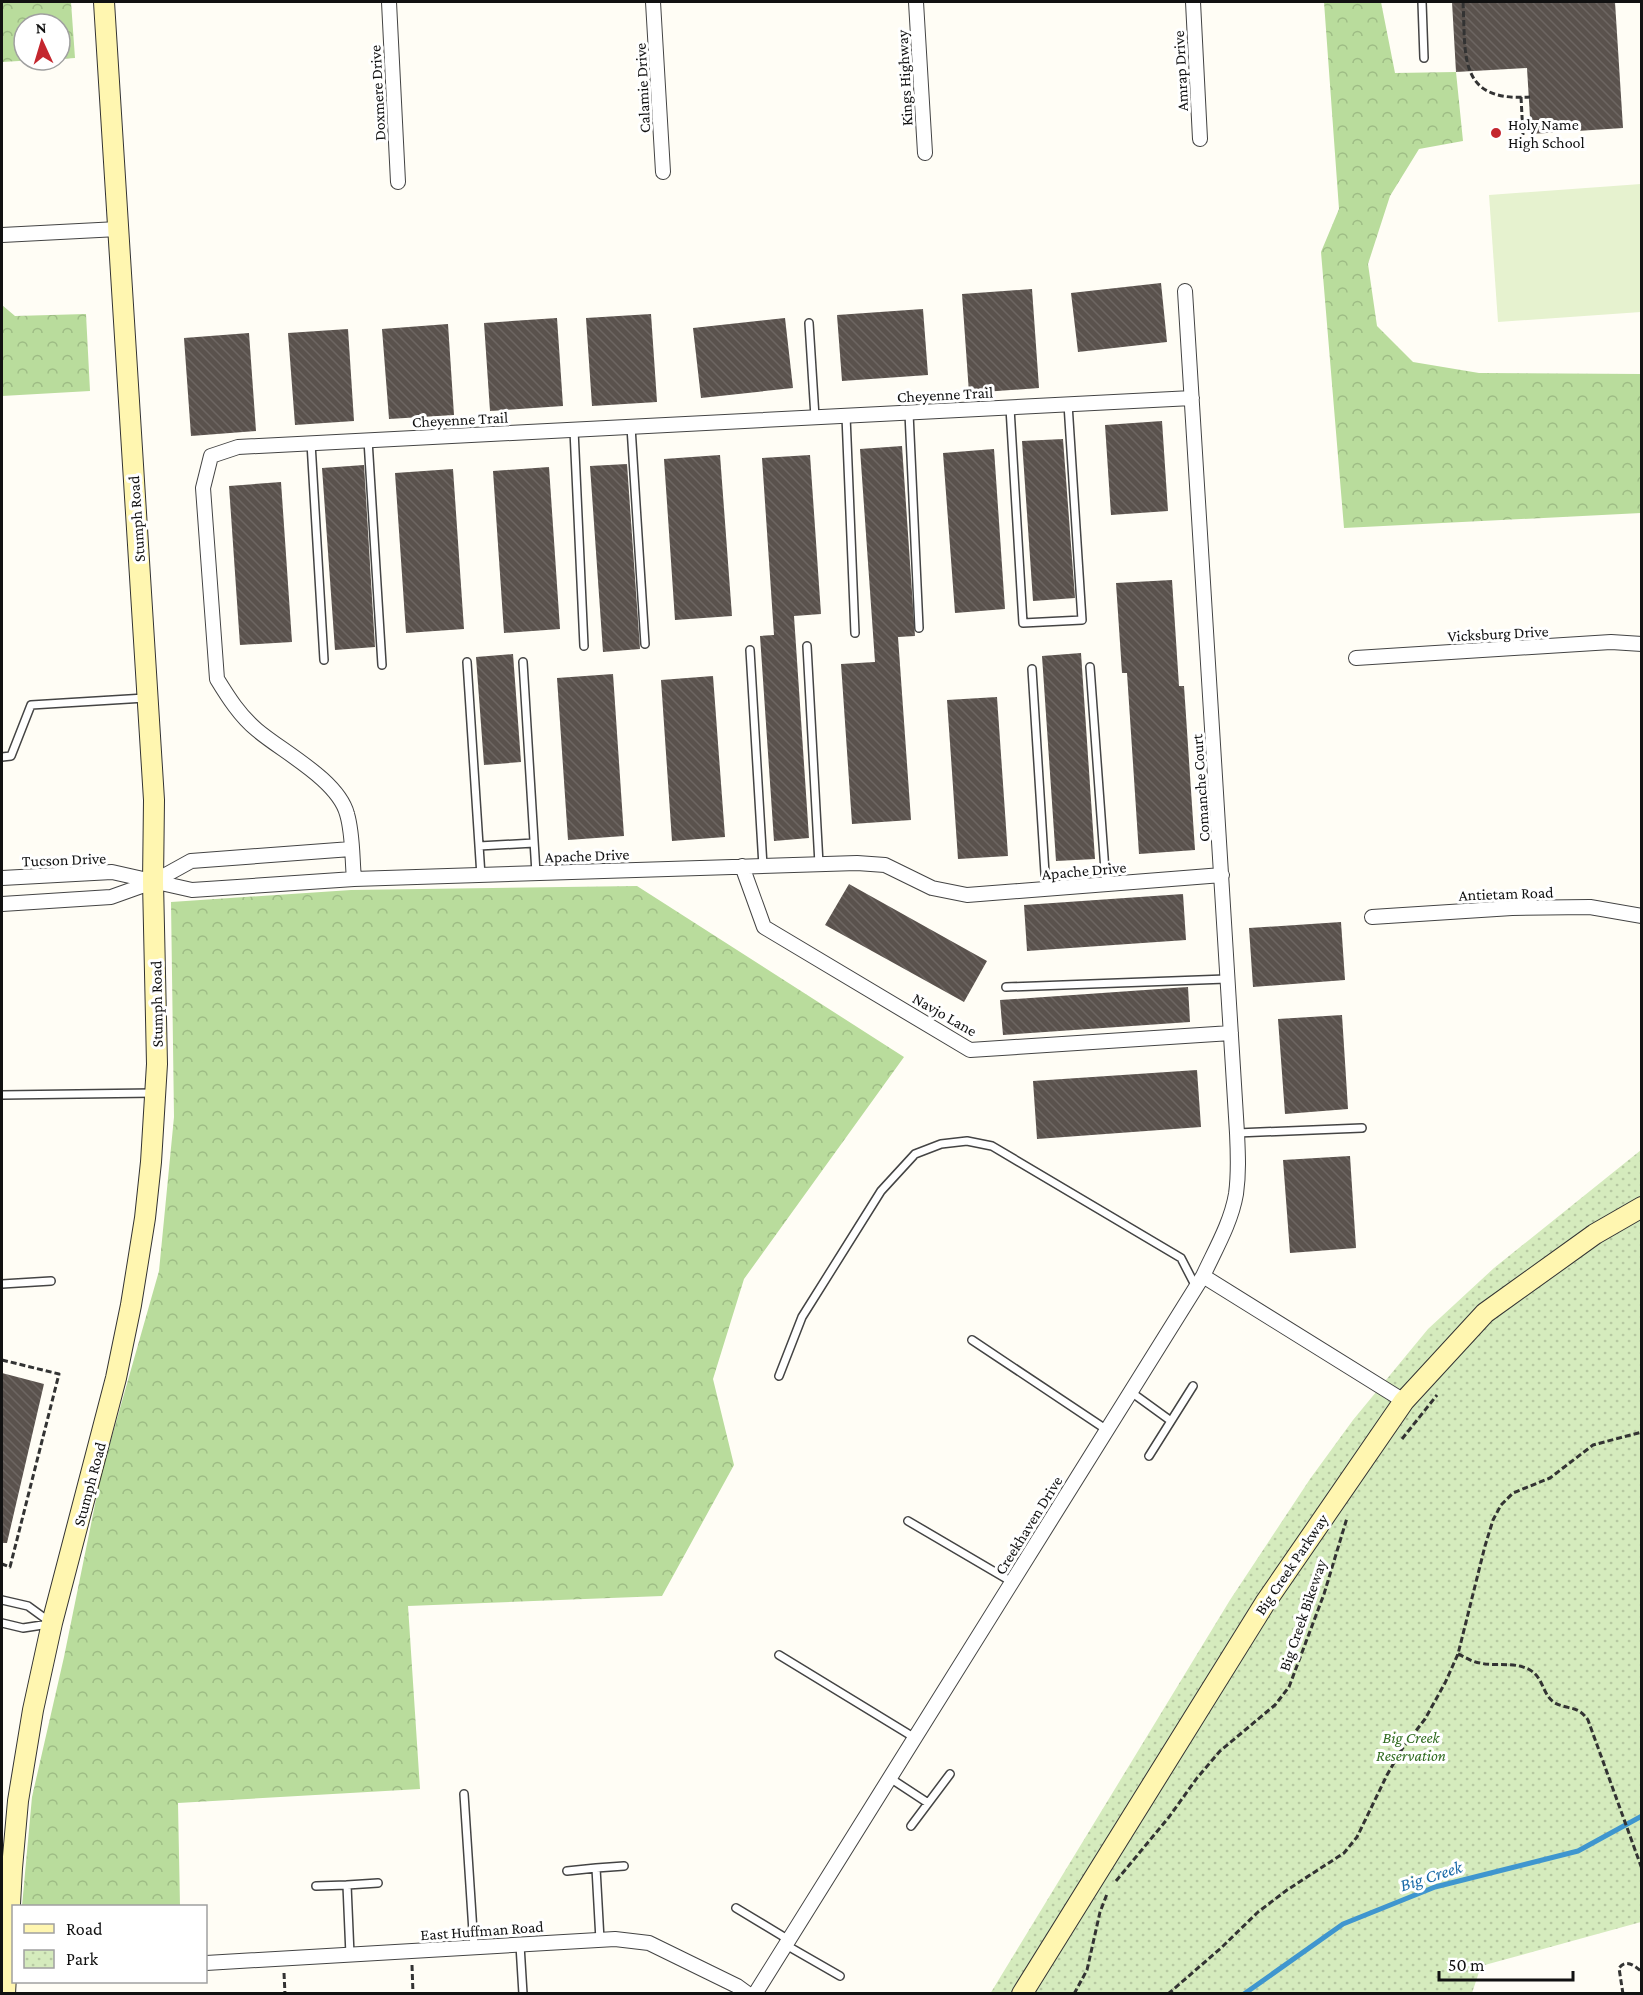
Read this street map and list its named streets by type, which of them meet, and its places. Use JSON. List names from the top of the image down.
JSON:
{
  "streets": {
    "main road": ["Stumph Road", "Big Creek Parkway"],
    "street": [
      "Amrap Drive",
      "Kings Highway",
      "Calamie Drive",
      "Doxmere Drive",
      "Cheyenne Trail",
      "Vicksburg Drive",
      "Comanche Court",
      "Apache Drive",
      "Tucson Drive",
      "Antietam Road",
      "Navjo Lane",
      "Creekhaven Drive",
      "East Huffman Road"
    ],
    "path": ["Big Creek Bikeway"]
  },
  "crossings": [
    ["Cheyenne Trail", "Comanche Court"],
    ["Cheyenne Trail", "Apache Drive"],
    ["Stumph Road", "Apache Drive"],
    ["Stumph Road", "Tucson Drive"],
    ["Comanche Court", "Apache Drive"],
    ["Comanche Court", "Navjo Lane"],
    ["Comanche Court", "Creekhaven Drive"],
    ["Apache Drive", "Tucson Drive"],
    ["Apache Drive", "Navjo Lane"]
  ],
  "water": ["Big Creek"],
  "parks": ["Big Creek Reservation"],
  "places": ["Holy Name High School"],
  "legend": ["Road", "Park"],
  "scale_bar": "50 m",
  "north": "top"
}
